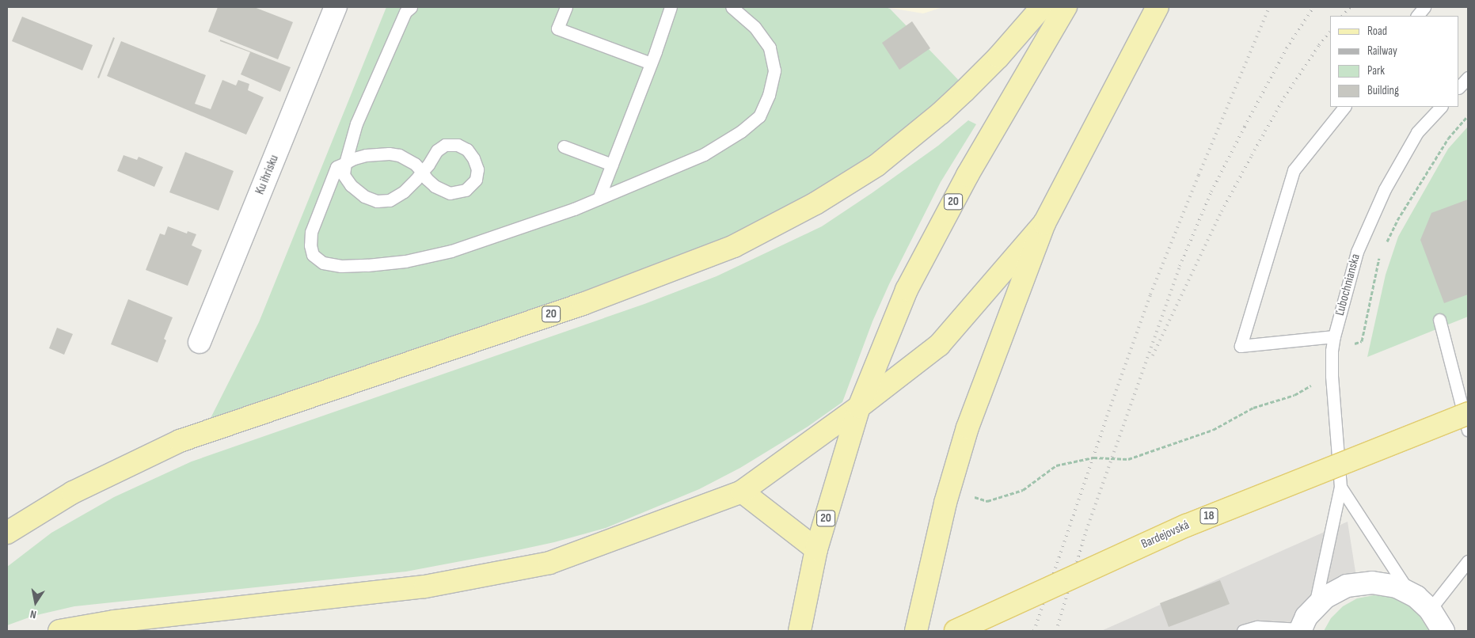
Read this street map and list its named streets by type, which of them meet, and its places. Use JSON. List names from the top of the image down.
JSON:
{
  "streets": {
    "main road": ["20", "18", "Bardejovská"],
    "street": ["Ku ihrisku"],
    "lane": ["Ľubochnianska"]
  },
  "legend": [
    "Road",
    "Railway",
    "Park",
    "Building"
  ],
  "north": "bottom"
}
